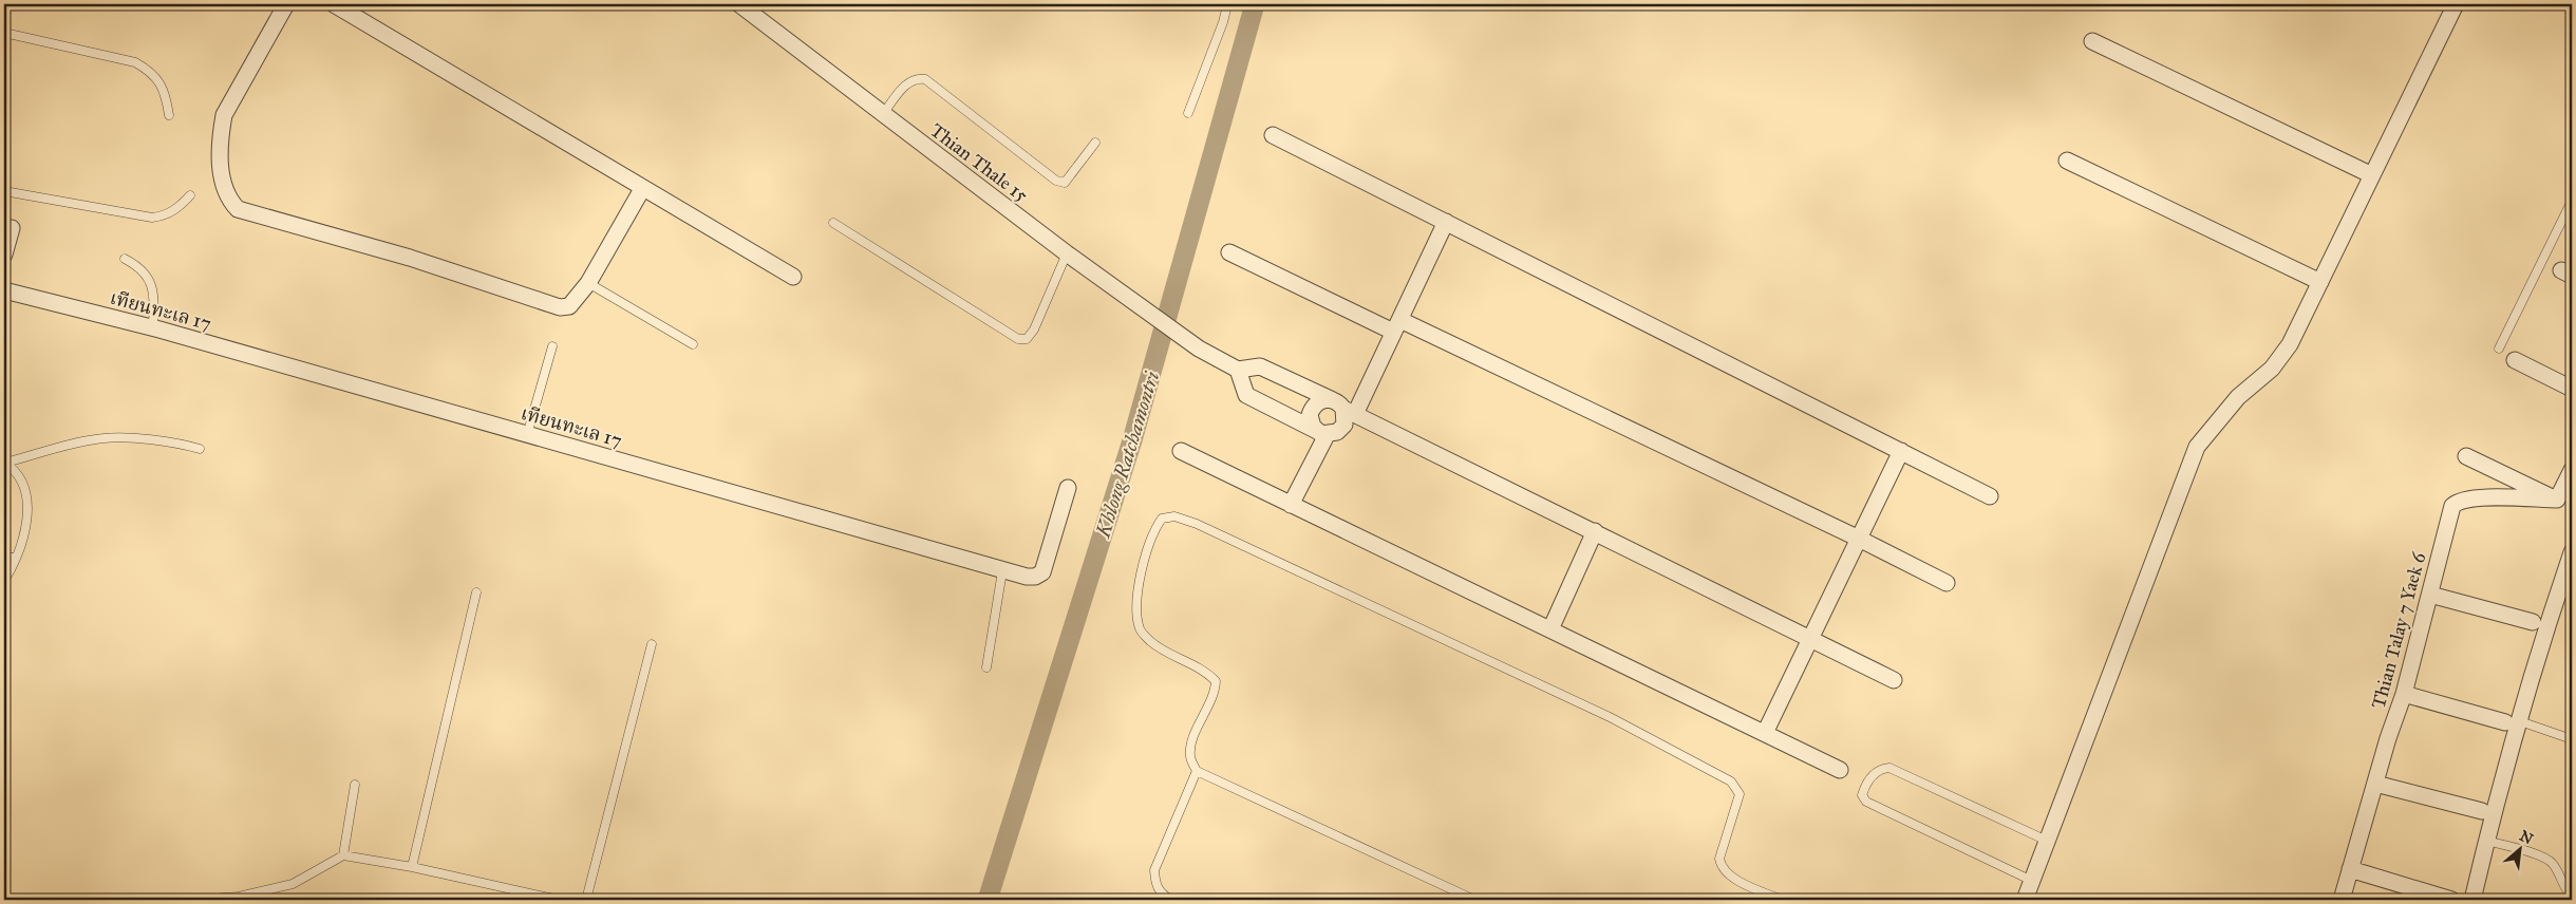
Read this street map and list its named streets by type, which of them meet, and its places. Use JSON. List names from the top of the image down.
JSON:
{
  "streets": {
    "street": ["Thian Thale 15", "เทียนทะเล 17", "Thian Talay 7 Yaek 6"]
  },
  "water": ["Khlong Ratchamontri"],
  "north": "top right"
}
